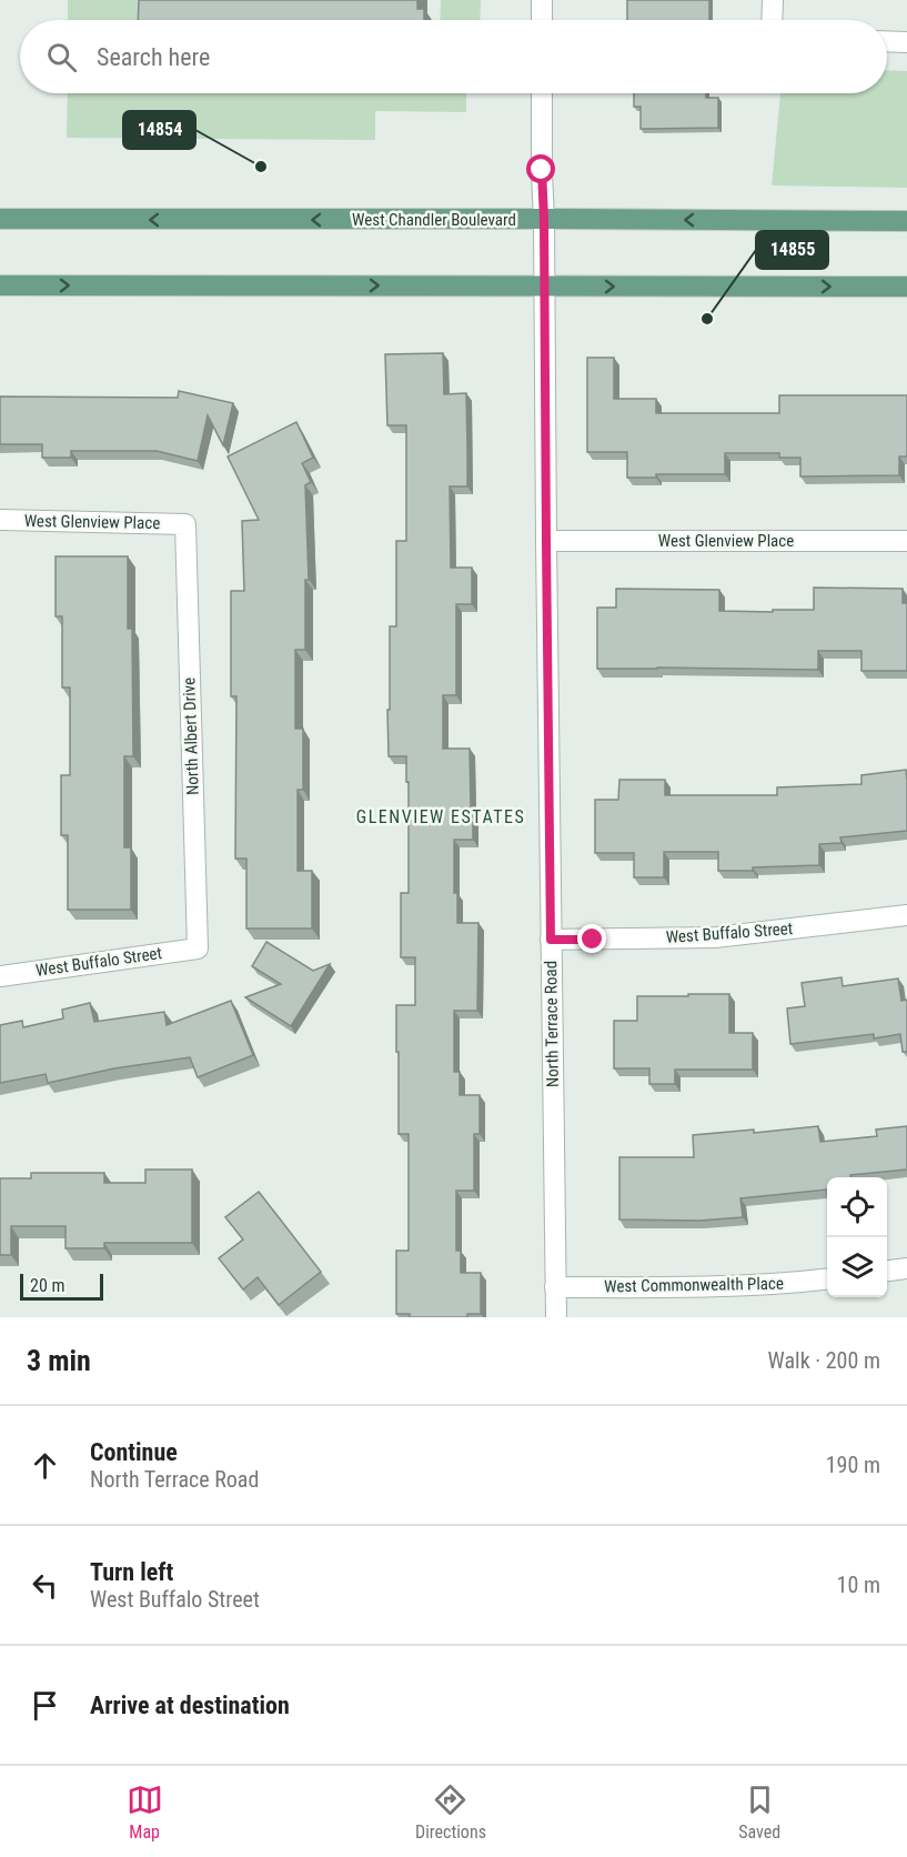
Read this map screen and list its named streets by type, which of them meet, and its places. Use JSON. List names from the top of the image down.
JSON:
{
  "streets": {
    "main road": ["West Chandler Boulevard"],
    "street": [
      "West Glenview Place",
      "North Albert Drive",
      "West Buffalo Street",
      "North Terrace Road",
      "West Commonwealth Place"
    ]
  },
  "crossings": [
    ["West Chandler Boulevard", "North Terrace Road"],
    ["West Glenview Place", "North Albert Drive"],
    ["West Glenview Place", "North Terrace Road"],
    ["North Albert Drive", "West Buffalo Street"],
    ["West Buffalo Street", "North Terrace Road"],
    ["North Terrace Road", "West Commonwealth Place"]
  ],
  "districts": ["GLENVIEW ESTATES"],
  "places": ["14854", "14855"],
  "scale_bar": "20 m",
  "page": {
    "search": "Search here",
    "scale": "20 m",
    "heading": ["3 min", "Walk · 200 m"],
    "list": [
      ["Continue", "North Terrace Road", "190 m"],
      ["Turn left", "West Buffalo Street", "10 m"],
      "Arrive at destination"
    ],
    "nav": ["Map", "Directions", "Saved"]
  }
}
